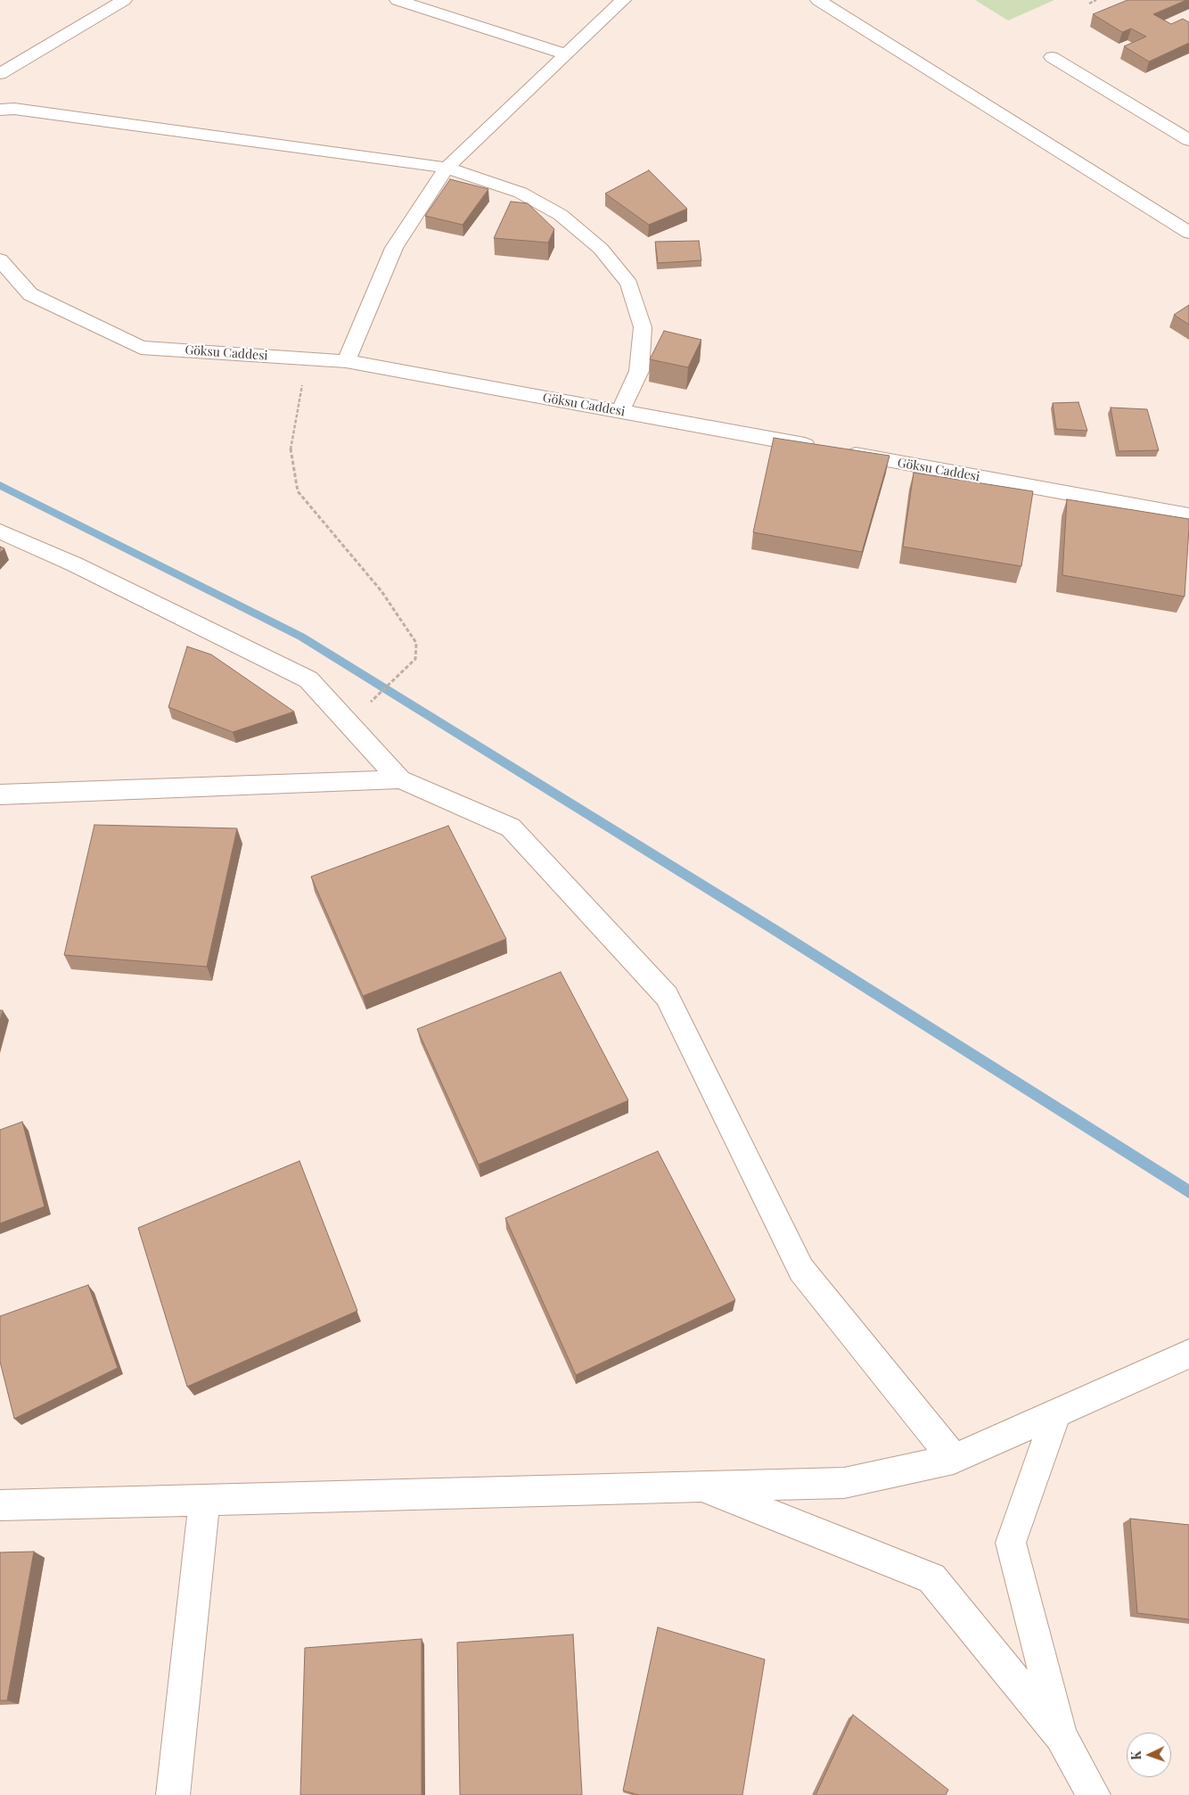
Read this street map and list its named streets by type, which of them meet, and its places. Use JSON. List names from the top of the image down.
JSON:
{
  "streets": {
    "street": ["Göksu Caddesi"]
  },
  "north": "left"
}
